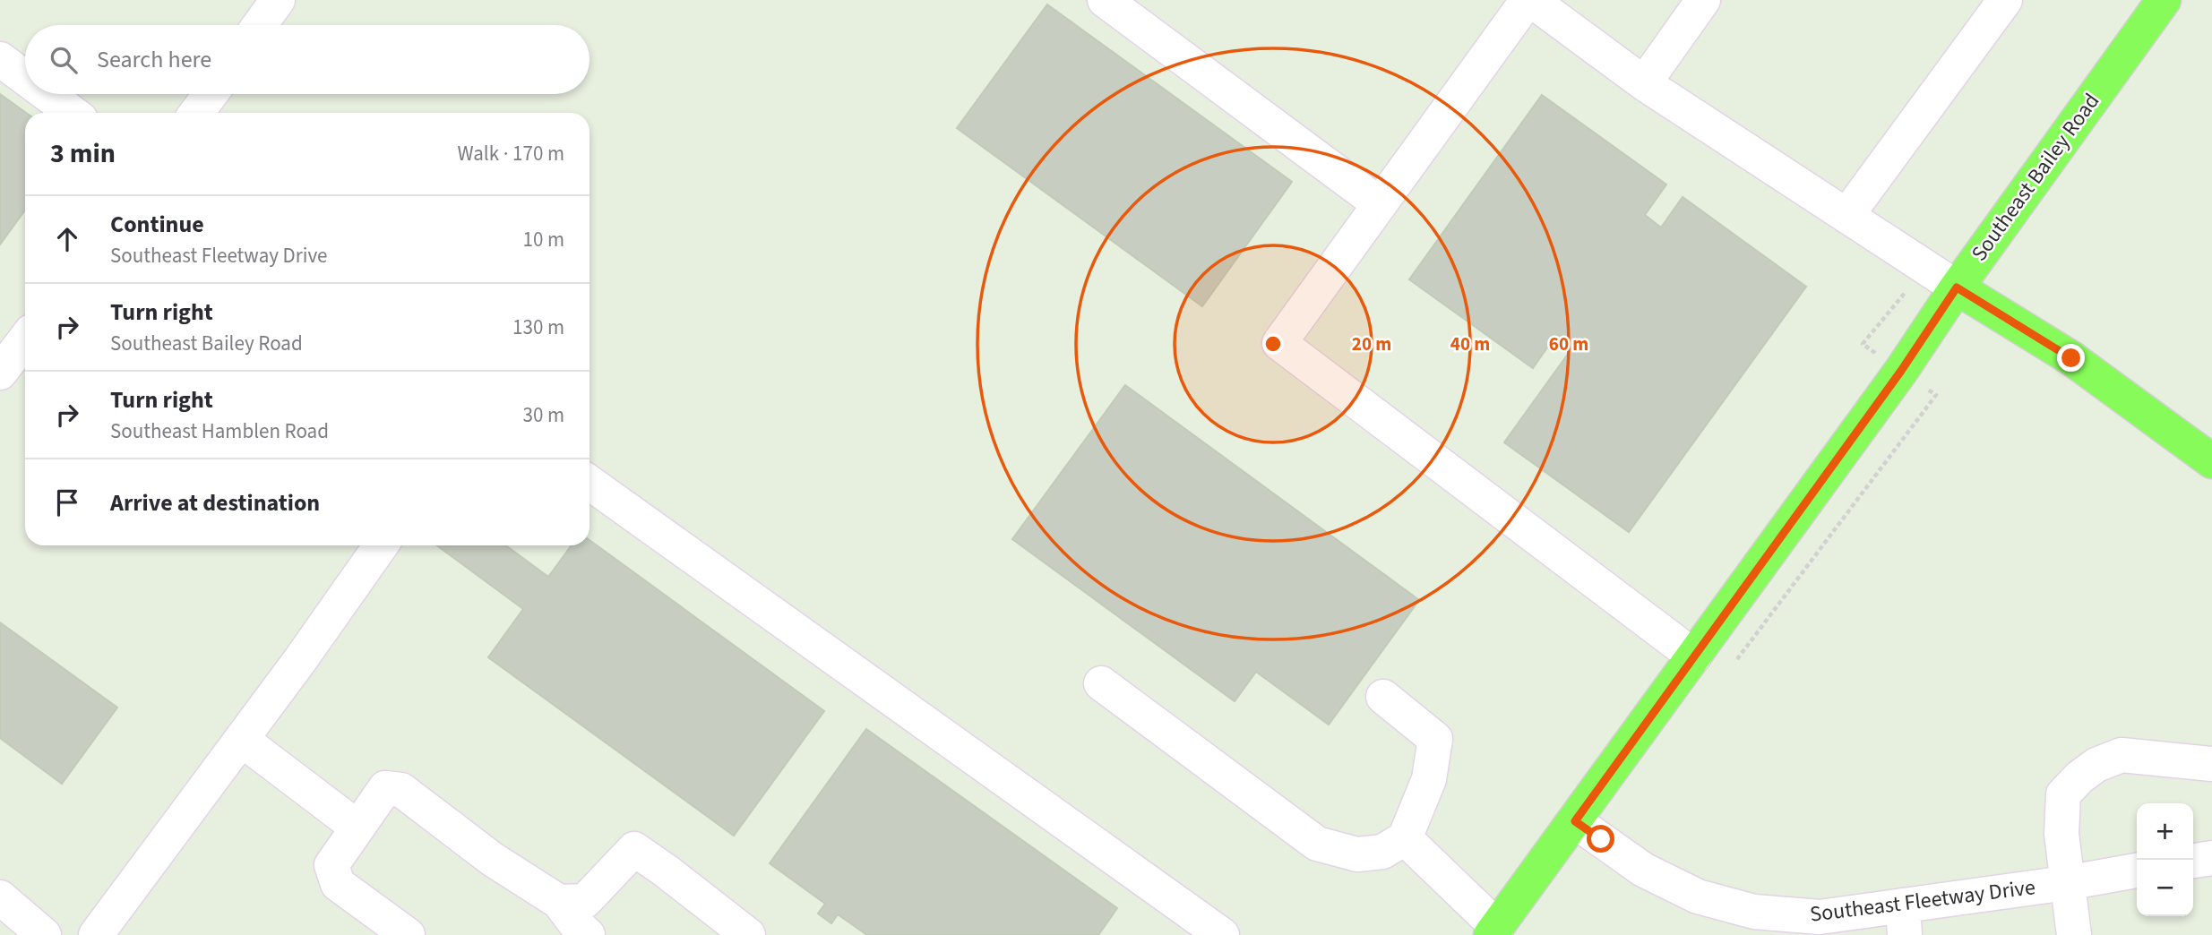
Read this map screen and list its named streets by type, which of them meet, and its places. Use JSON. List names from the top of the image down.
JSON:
{
  "streets": {
    "main road": ["Southeast Bailey Road"],
    "street": ["Southeast Fleetway Drive"]
  },
  "crossings": [
    ["Southeast Bailey Road", "Southeast Fleetway Drive"]
  ],
  "page": {
    "search": "Search here",
    "heading": ["3 min", "Walk · 170 m"],
    "list": [
      ["Continue", "Southeast Fleetway Drive", "10 m"],
      ["Turn right", "Southeast Bailey Road", "130 m"],
      ["Turn right", "Southeast Hamblen Road", "30 m"],
      "Arrive at destination"
    ],
    "map_buttons": ["+", "−"]
  },
  "rings": ["20 m", "40 m", "60 m"]
}
